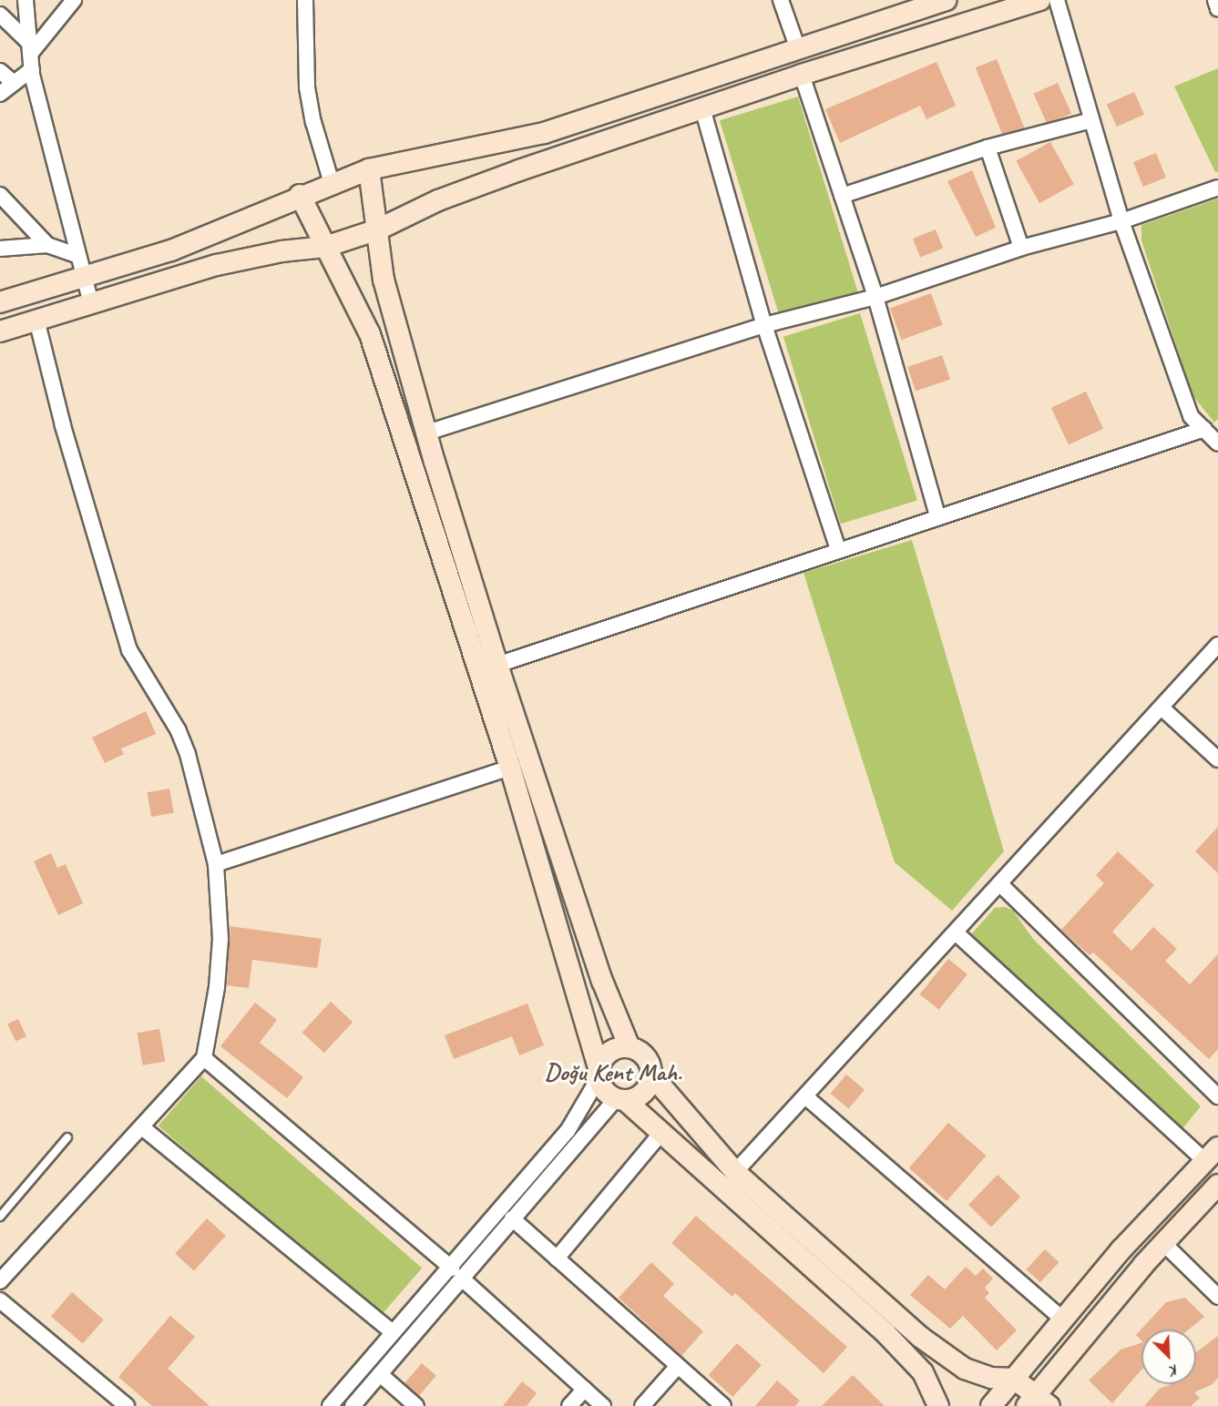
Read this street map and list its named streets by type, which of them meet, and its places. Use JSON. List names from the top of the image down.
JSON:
{
  "districts": ["Doğu Kent Mah."],
  "north": "bottom right"
}
